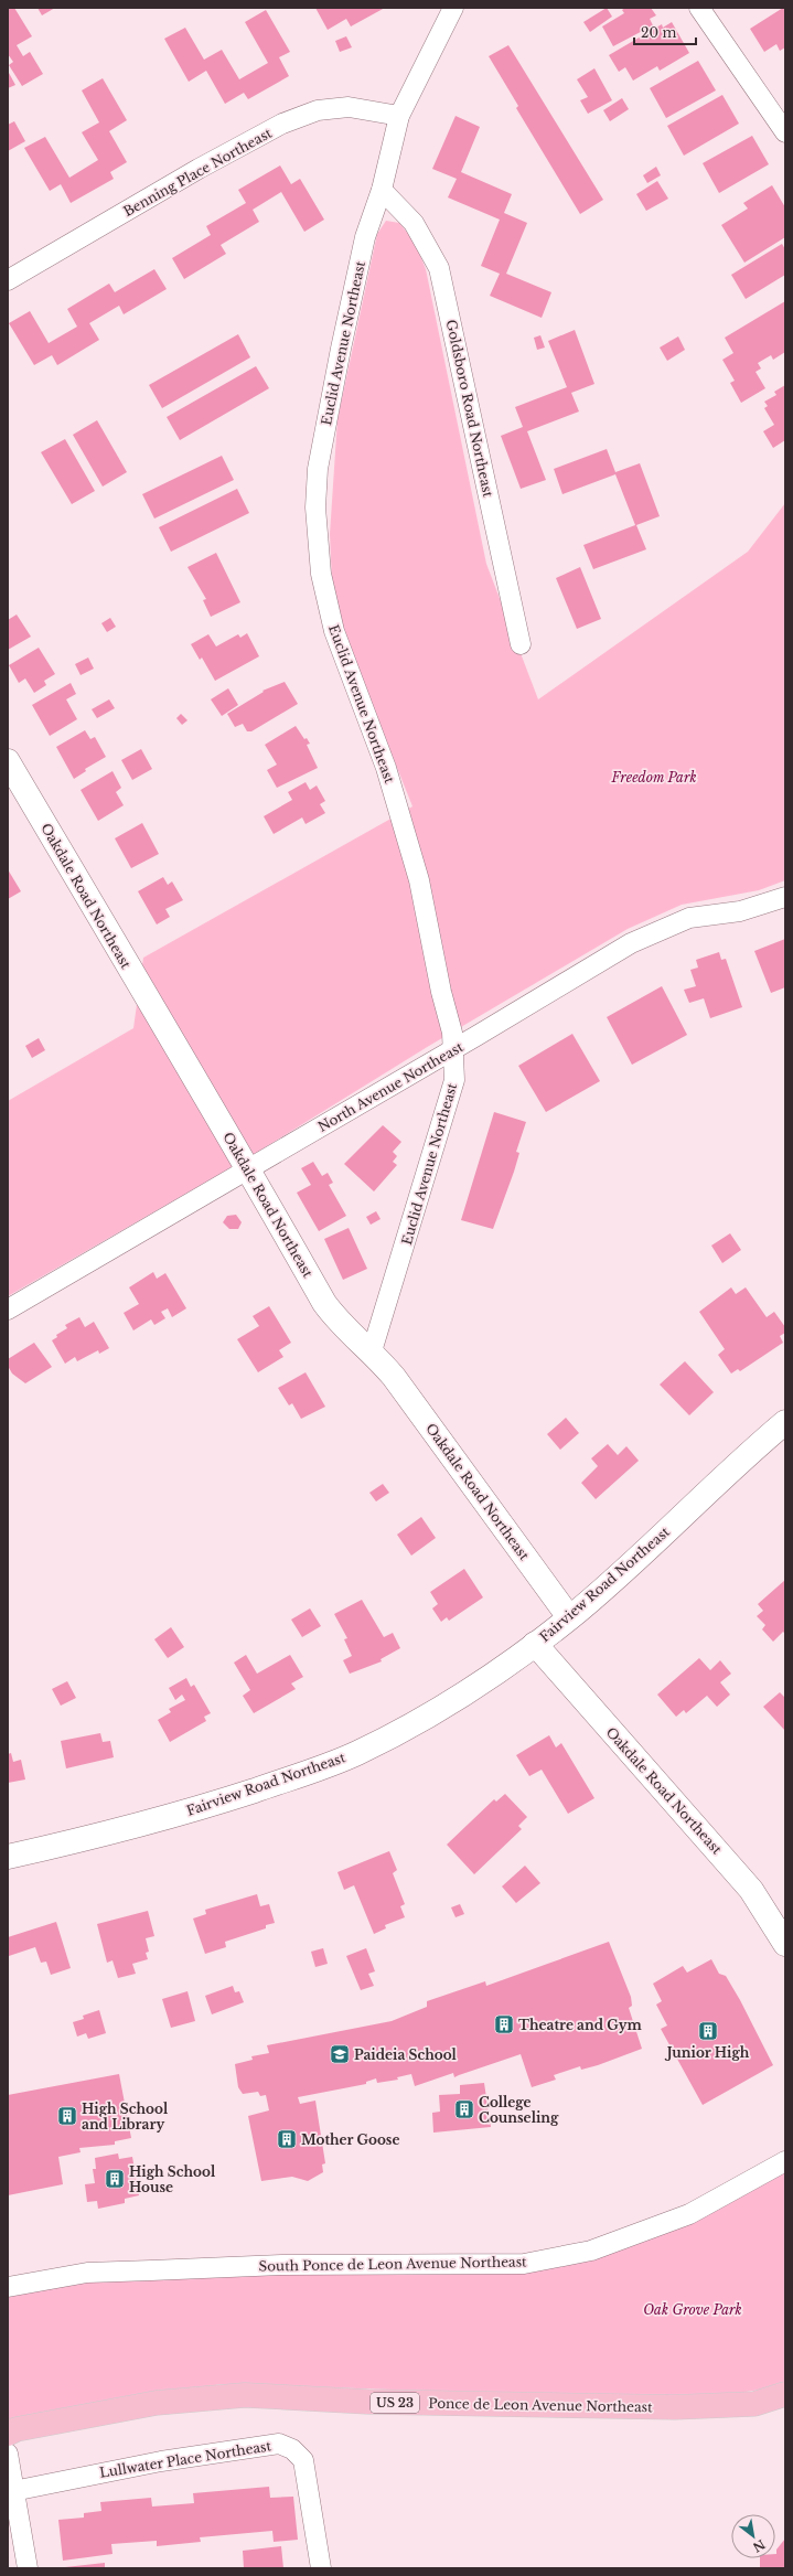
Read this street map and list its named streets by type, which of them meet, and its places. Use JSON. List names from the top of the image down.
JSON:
{
  "streets": {
    "highway": ["US 23", "Ponce de Leon Avenue Northeast"],
    "street": [
      "Benning Place Northeast",
      "Euclid Avenue Northeast",
      "Goldsboro Road Northeast",
      "Oakdale Road Northeast",
      "North Avenue Northeast",
      "Fairview Road Northeast",
      "South Ponce de Leon Avenue Northeast",
      "Lullwater Place Northeast"
    ]
  },
  "crossings": [
    ["Benning Place Northeast", "Euclid Avenue Northeast"],
    ["Euclid Avenue Northeast", "Goldsboro Road Northeast"],
    ["Euclid Avenue Northeast", "Oakdale Road Northeast"],
    ["Euclid Avenue Northeast", "North Avenue Northeast"],
    ["Oakdale Road Northeast", "North Avenue Northeast"],
    ["Oakdale Road Northeast", "Fairview Road Northeast"]
  ],
  "parks": ["Freedom Park", "Oak Grove Park"],
  "places": {
    "building": [
      "Theatre and Gym",
      "Junior High",
      "College Counseling",
      "High School and Library",
      "Mother Goose",
      "High School House"
    ],
    "school or university": ["Paideia School"]
  },
  "scale_bar": "20 m",
  "north": "bottom right"
}
